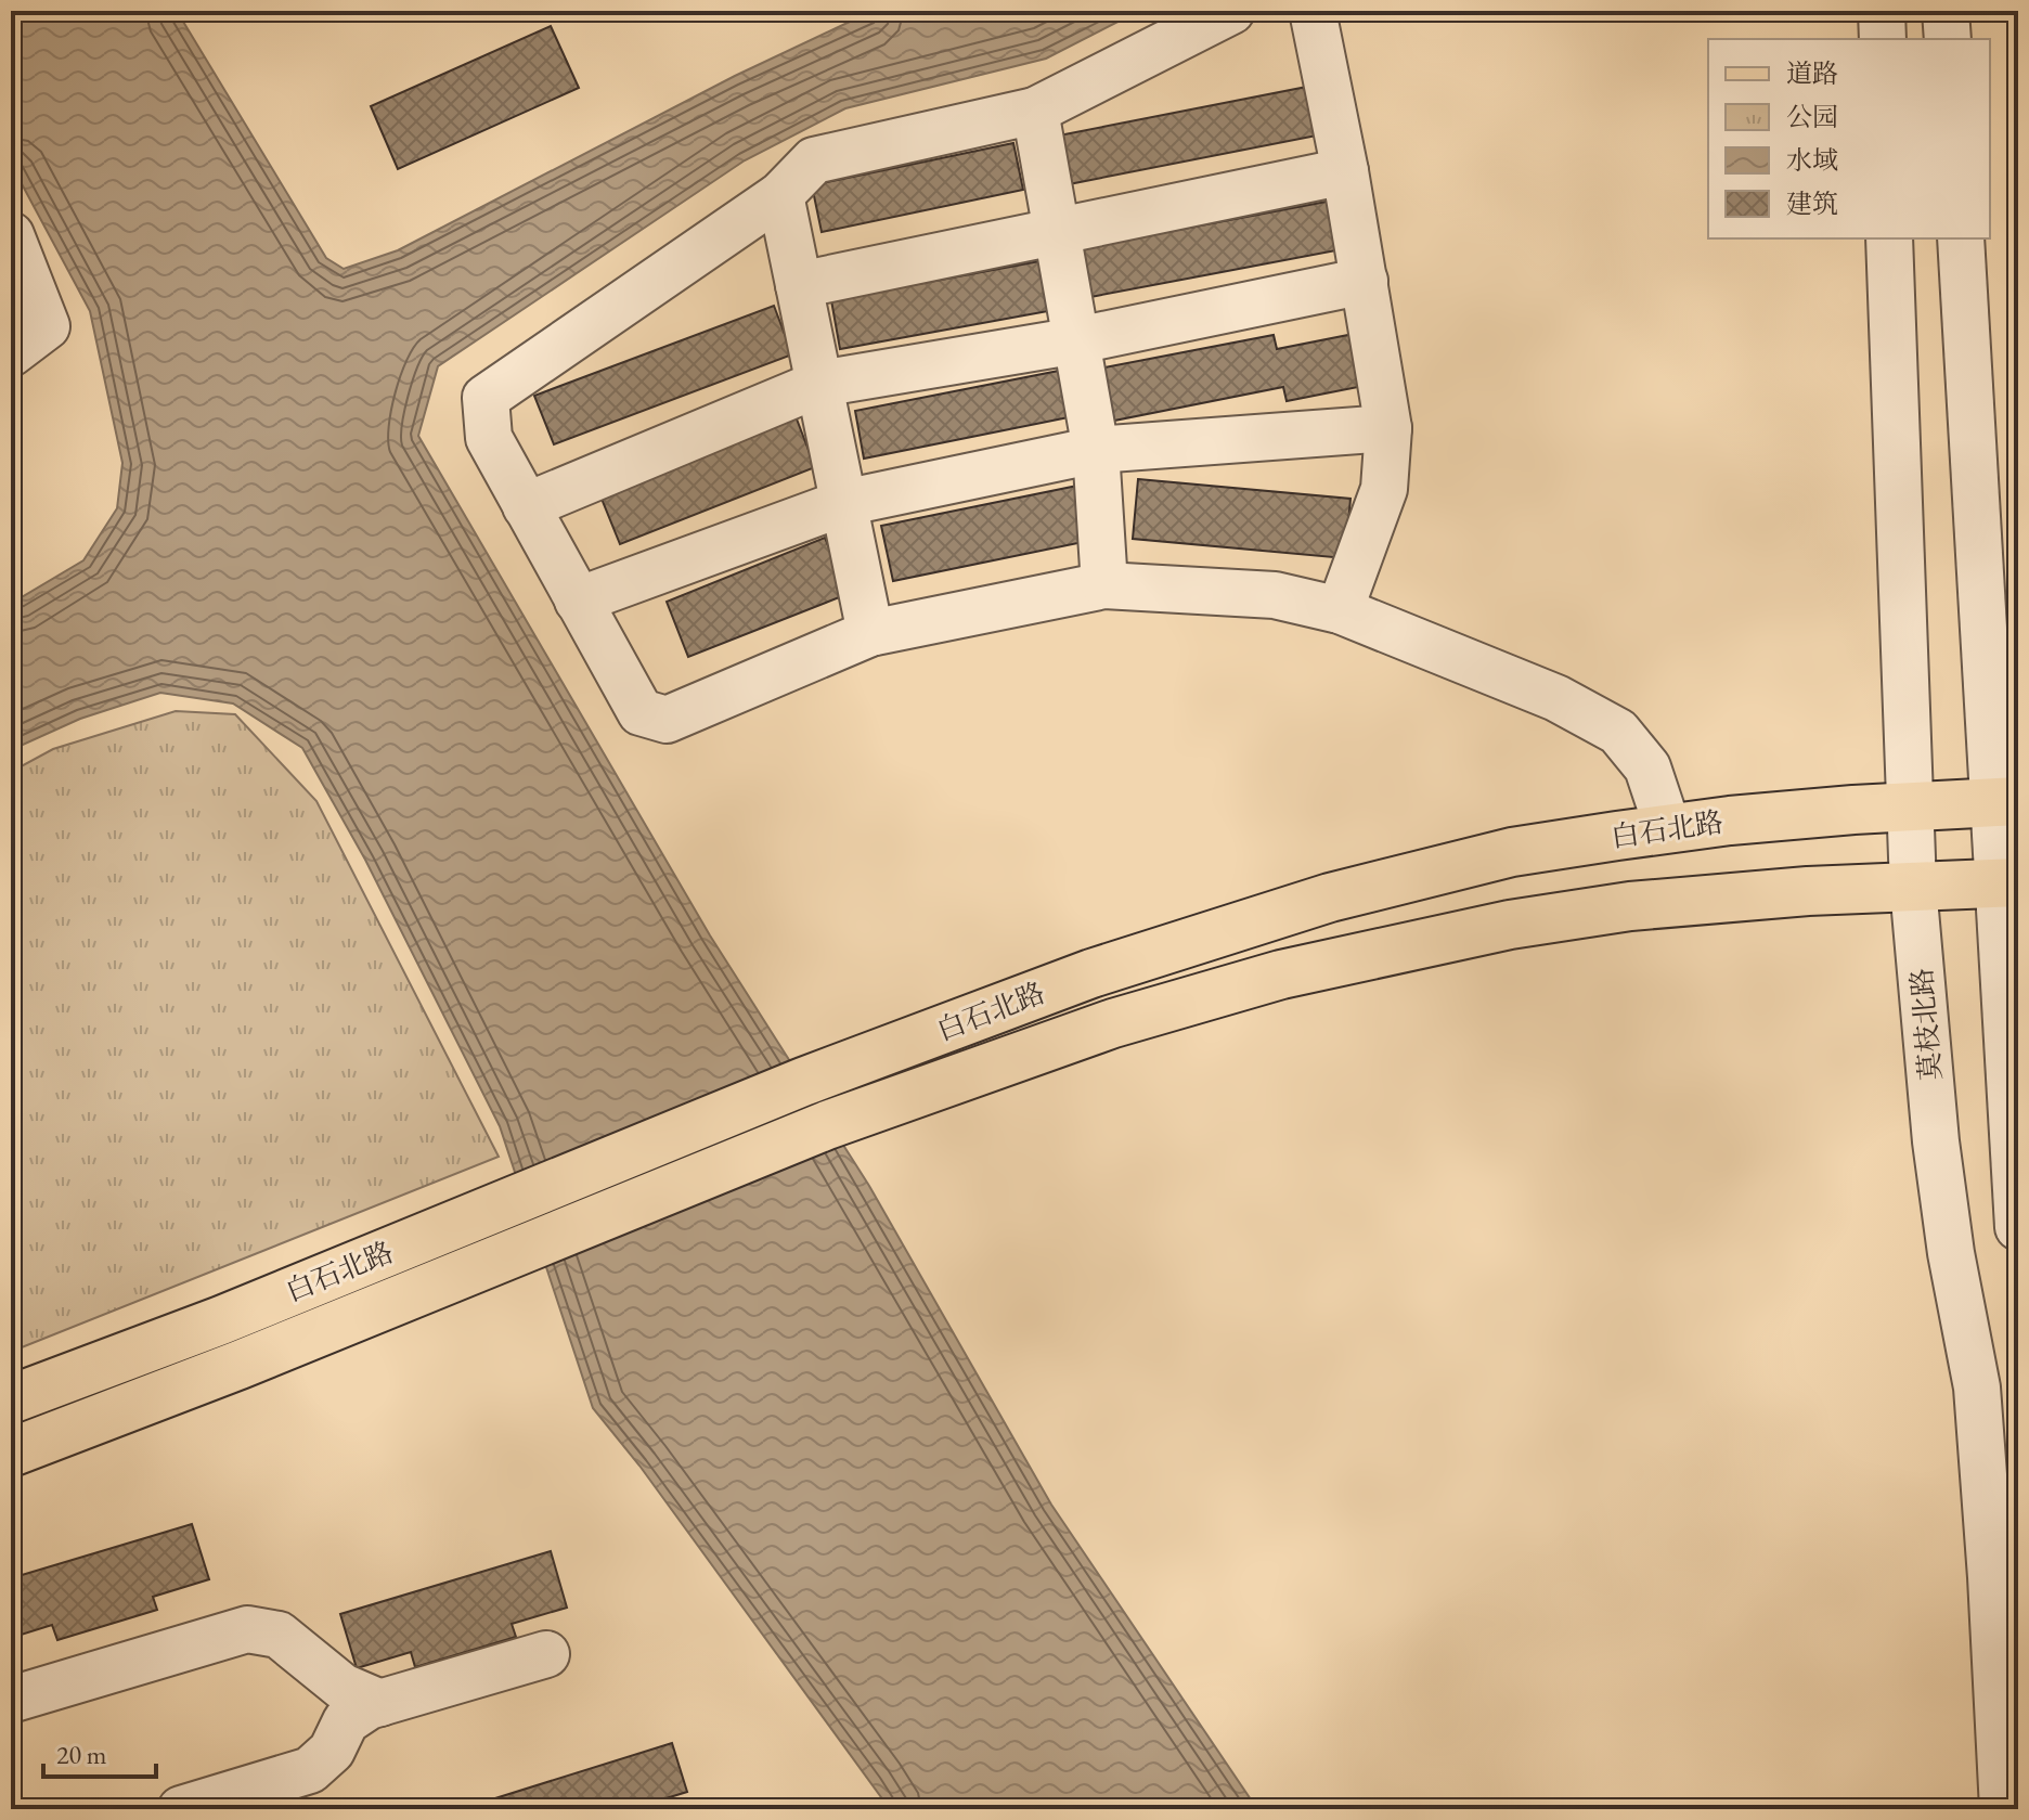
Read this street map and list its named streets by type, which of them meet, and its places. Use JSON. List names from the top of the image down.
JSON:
{
  "streets": {
    "main road": ["白石北路"],
    "street": ["莫枝北路"]
  },
  "crossings": [
    ["白石北路", "莫枝北路"]
  ],
  "legend": [
    "道路",
    "公园",
    "水域",
    "建筑"
  ],
  "scale_bar": "20 m"
}
